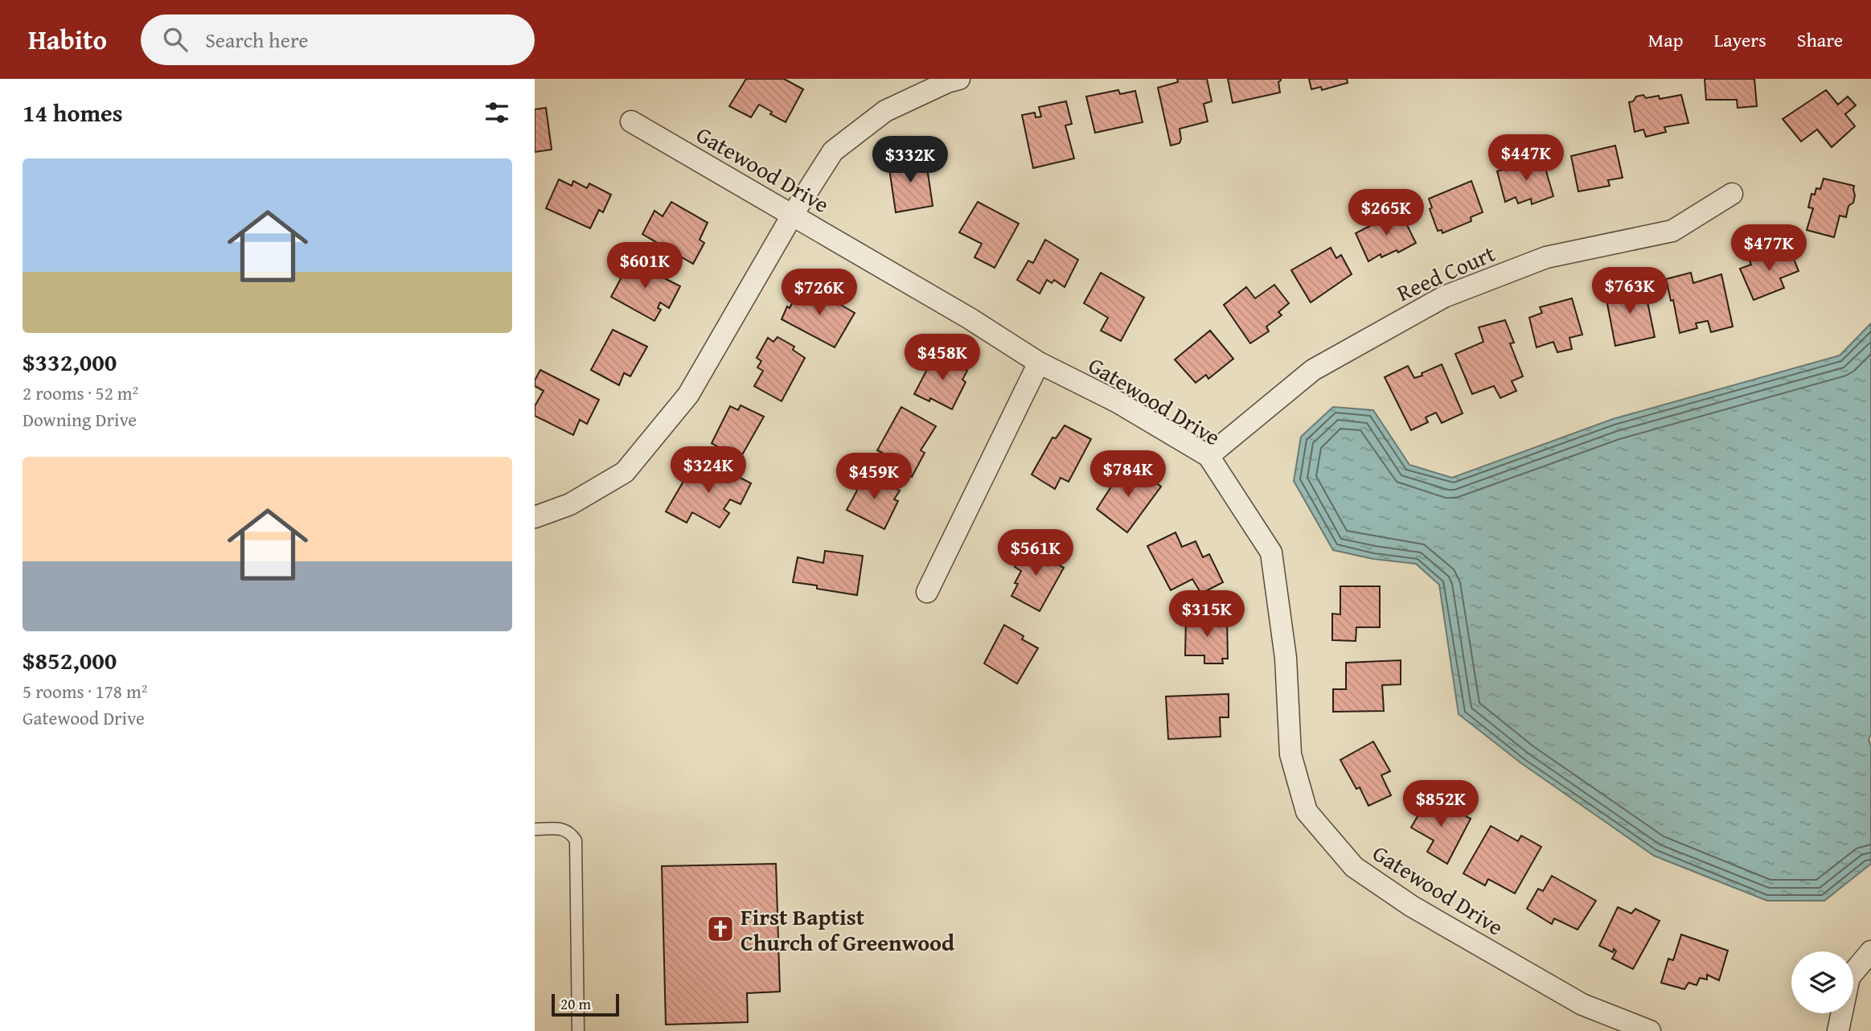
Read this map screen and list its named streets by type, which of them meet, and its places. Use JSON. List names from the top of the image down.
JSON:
{
  "streets": {
    "street": ["Gatewood Drive", "Reed Court"]
  },
  "crossings": [
    ["Gatewood Drive", "Reed Court"]
  ],
  "places": {
    "church": ["First Baptist Church of Greenwood"]
  },
  "scale_bar": "20 m",
  "page": {
    "header": "Habito",
    "search": "Search here",
    "nav": ["Map", "Layers", "Share"],
    "heading": "14 homes",
    "price": [
      "$447K",
      "$332K",
      "$265K",
      "$477K",
      "$601K",
      "$763K",
      "$726K",
      "$458K",
      "$324K",
      "$784K",
      "$459K",
      "$561K",
      "$315K",
      "$852K"
    ],
    "list": [
      {
        "name": "$332,000",
        "note": "2 rooms · 52 m² · Downing Drive"
      },
      {
        "name": "$852,000",
        "note": "5 rooms · 178 m² · Gatewood Drive"
      }
    ],
    "scale": "20 m"
  }
}
